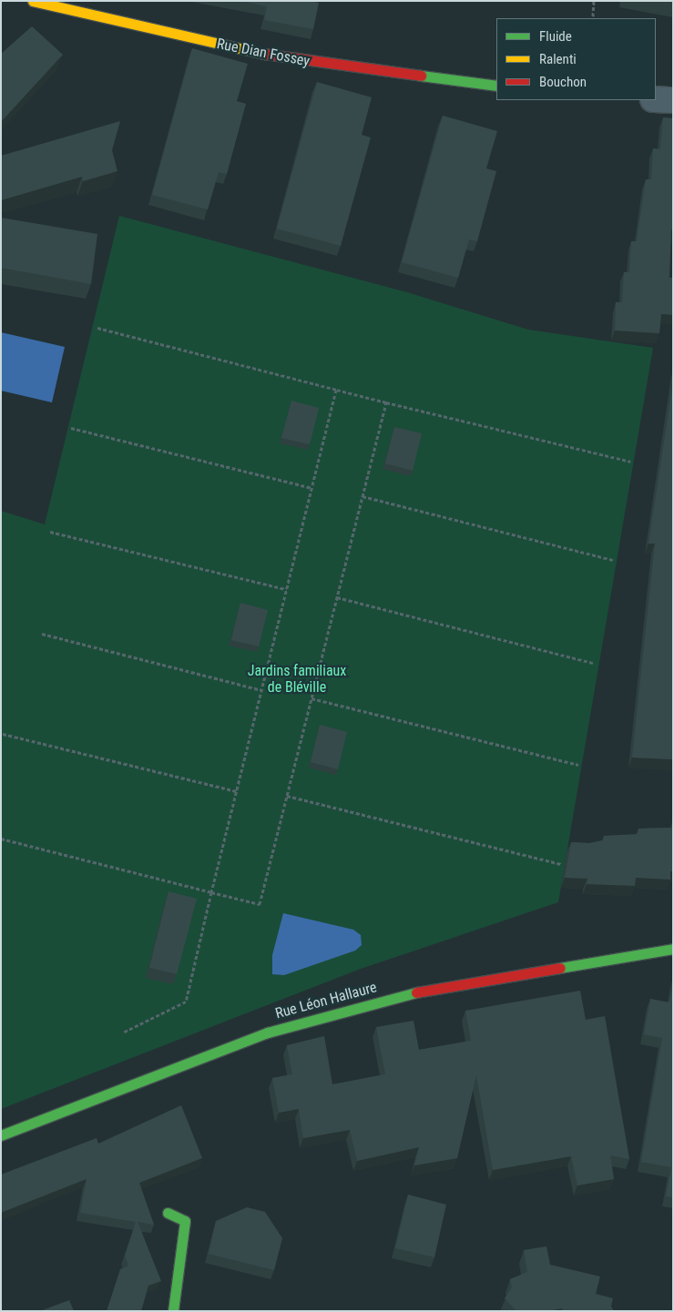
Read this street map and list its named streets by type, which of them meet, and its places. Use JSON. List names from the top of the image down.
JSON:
{
  "streets": {
    "street": ["Rue Dian Fossey", "Rue Léon Hallaure"]
  },
  "parks": ["Jardins familiaux de Bléville"],
  "legend": ["Fluide", "Ralenti", "Bouchon"]
}
